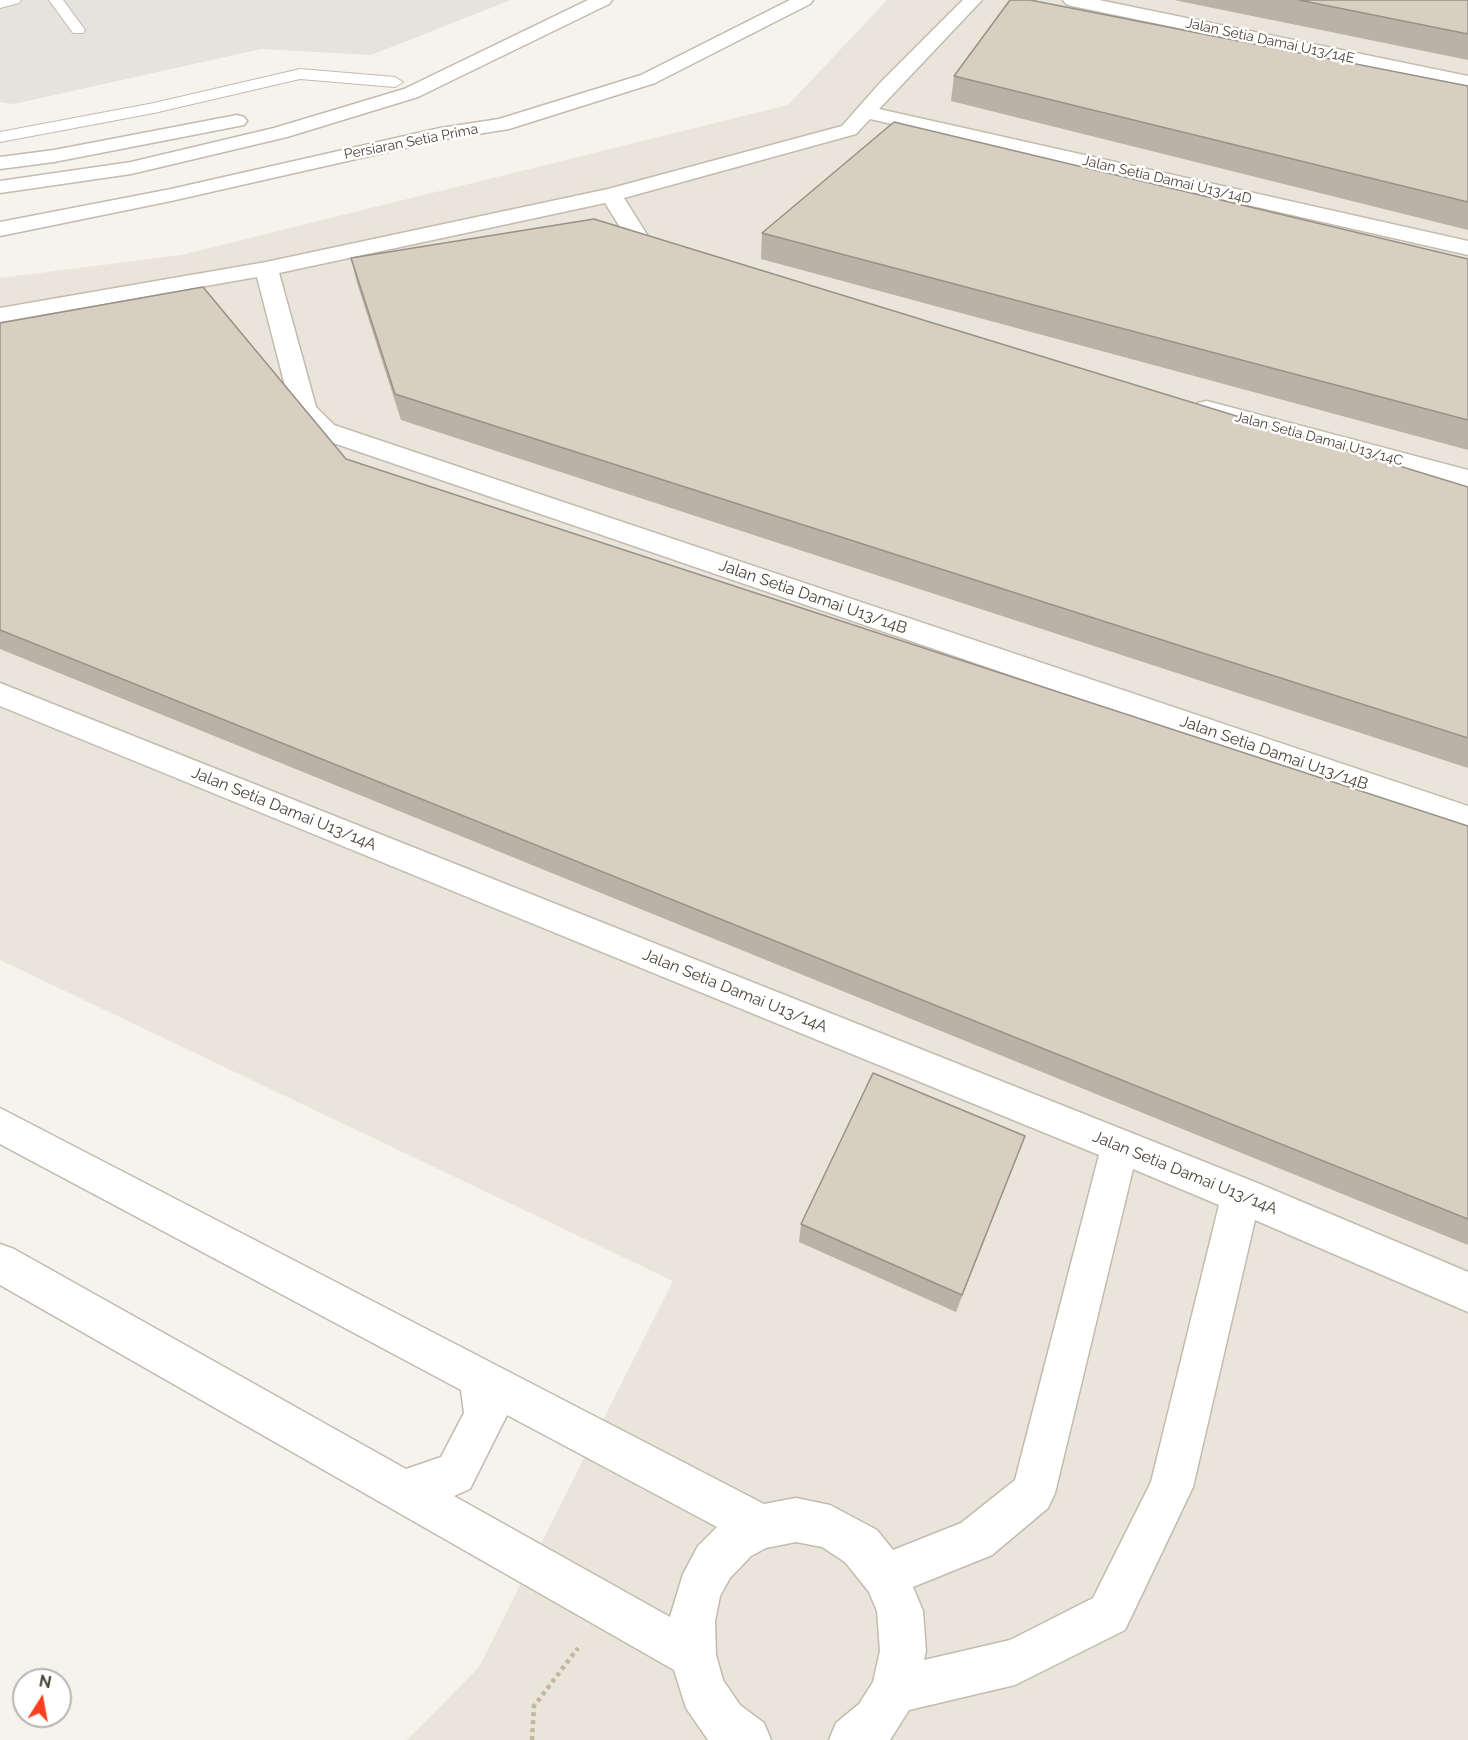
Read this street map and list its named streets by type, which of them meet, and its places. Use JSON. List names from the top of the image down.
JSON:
{
  "streets": {
    "street": [
      "Jalan Setia Damai U13/14E",
      "Persiaran Setia Prima",
      "Jalan Setia Damai U13/14D",
      "Jalan Setia Damai U13/14C",
      "Jalan Setia Damai U13/14B",
      "Jalan Setia Damai U13/14A"
    ]
  },
  "north": "top"
}
